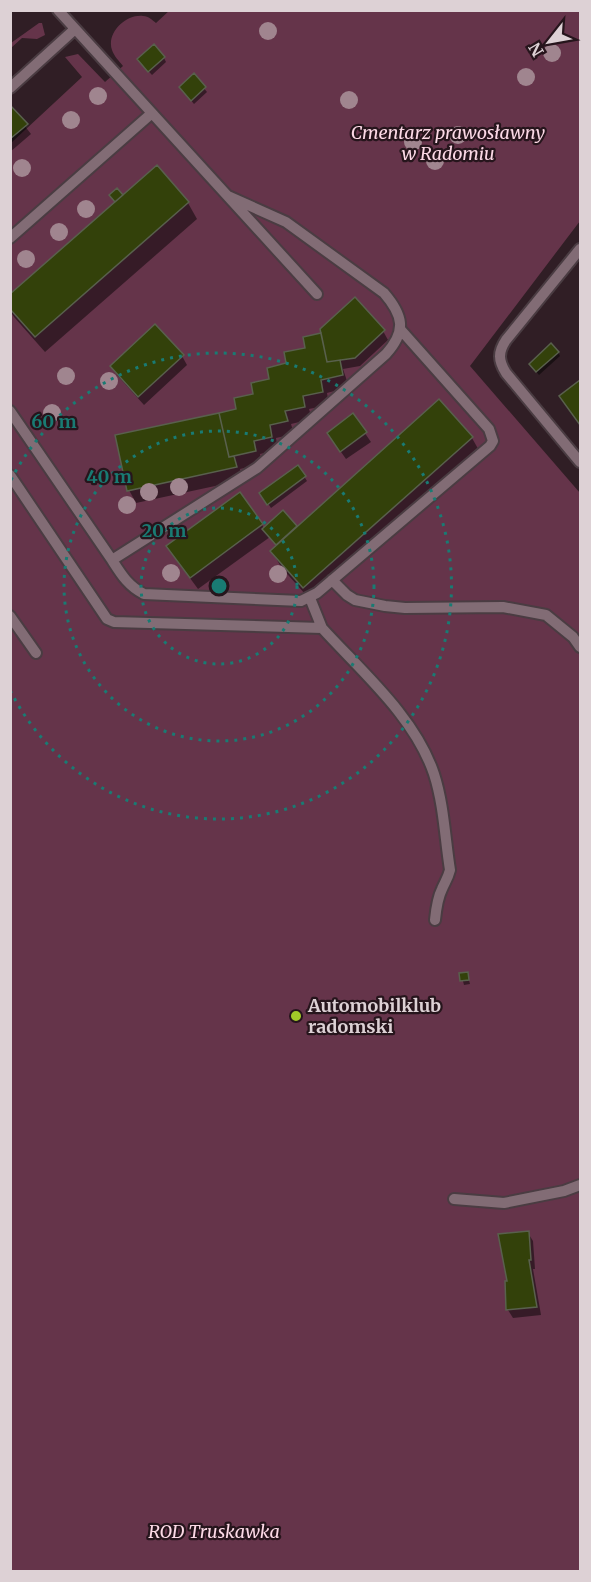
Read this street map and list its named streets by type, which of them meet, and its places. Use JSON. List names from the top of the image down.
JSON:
{
  "parks": ["Cmentarz prawosławny w Radomiu", "ROD Truskawka"],
  "places": ["Automobilklub radomski"],
  "north": "bottom left",
  "rings": ["60 m", "40 m", "20 m"]
}
